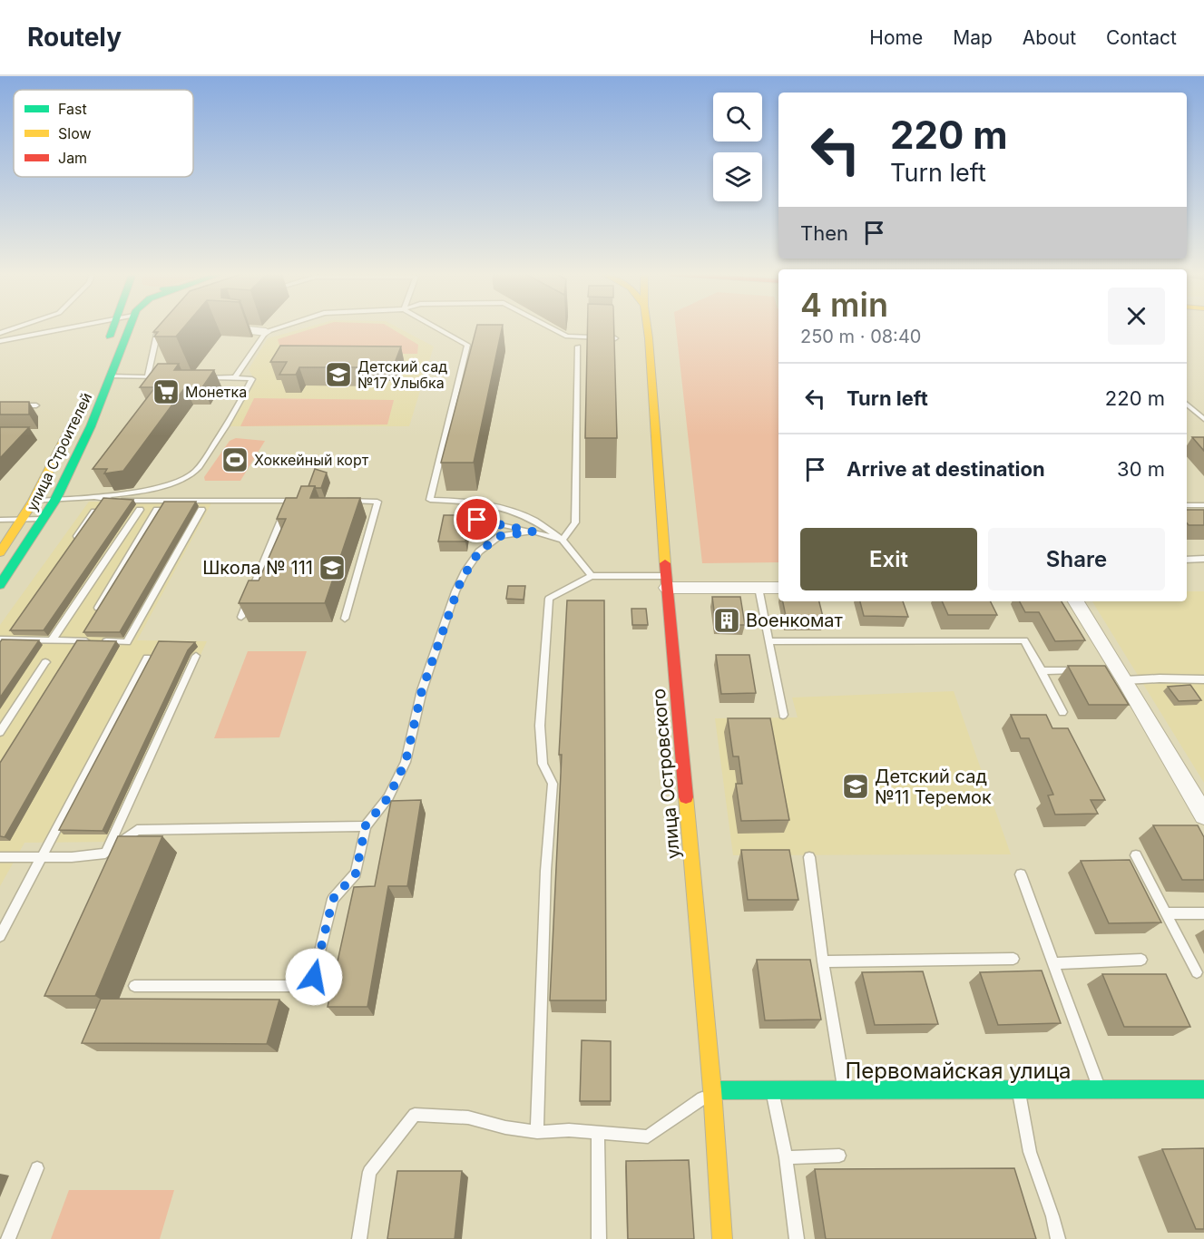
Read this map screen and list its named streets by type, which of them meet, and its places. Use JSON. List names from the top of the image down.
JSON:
{
  "streets": {
    "street": ["улица Строителей", "улица Островского", "Первомайская улица"]
  },
  "crossings": [
    ["улица Островского", "Первомайская улица"]
  ],
  "places": {
    "school or university": ["Детский сад №17 Улыбка", "Школа № 111", "Детский сад №11 Теремок"],
    "supermarket": ["Монетка"],
    "sports": ["Хоккейный корт"],
    "building": ["Военкомат"]
  },
  "legend": ["Fast", "Slow", "Jam"],
  "page": {
    "header": "Routely",
    "nav": [
      "Home",
      "Map",
      "About",
      "Contact"
    ],
    "turn": ["220 m", "Turn left"],
    "then": "Then",
    "heading": ["4 min", "250 m · 08:40"],
    "list": [
      {
        "name": "Turn left",
        "value": "220 m"
      },
      {
        "name": "Arrive at destination",
        "value": "30 m"
      }
    ],
    "buttons": ["Exit", "Share"]
  }
}
